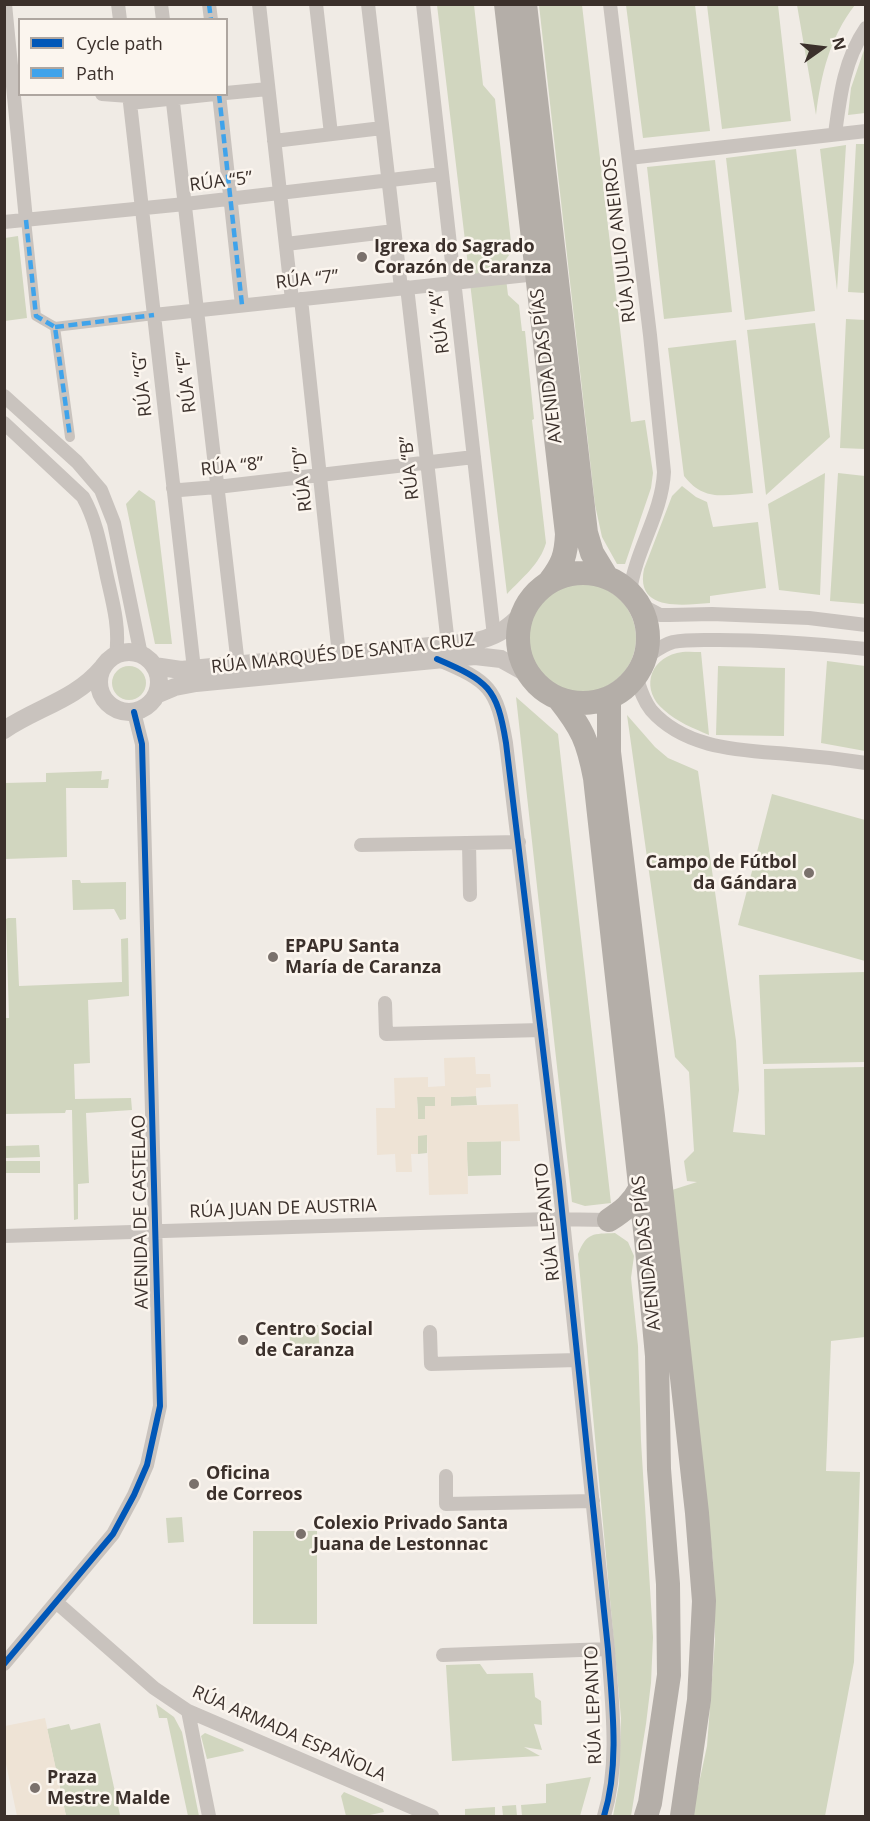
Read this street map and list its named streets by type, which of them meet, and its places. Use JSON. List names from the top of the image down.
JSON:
{
  "streets": {
    "highway": ["AVENIDA DAS PÍAS"],
    "street": [
      "RÚA “5”",
      "RÚA JULIO ANEIROS",
      "RÚA “7”",
      "RÚA “A”",
      "RÚA “F”",
      "RÚA “G”",
      "RÚA “8”",
      "RÚA “B”",
      "RÚA “D”",
      "RÚA MARQUÉS DE SANTA CRUZ",
      "RÚA JUAN DE AUSTRIA",
      "AVENIDA DE CASTELAO",
      "RÚA LEPANTO",
      "RÚA ARMADA ESPAÑOLA"
    ]
  },
  "crossings": [
    ["RÚA “5”", "RÚA “A”"],
    ["RÚA “5”", "RÚA “F”"],
    ["RÚA “5”", "RÚA “G”"],
    ["RÚA “5”", "RÚA “B”"],
    ["RÚA “5”", "RÚA “D”"],
    ["RÚA JULIO ANEIROS", "AVENIDA DAS PÍAS"],
    ["RÚA JULIO ANEIROS", "RÚA MARQUÉS DE SANTA CRUZ"],
    ["RÚA “7”", "RÚA “A”"],
    ["RÚA “7”", "AVENIDA DAS PÍAS"],
    ["RÚA “7”", "RÚA “F”"],
    ["RÚA “7”", "RÚA “G”"],
    ["RÚA “7”", "RÚA “B”"],
    ["RÚA “7”", "RÚA “D”"],
    ["RÚA “A”", "RÚA “8”"],
    ["RÚA “A”", "RÚA MARQUÉS DE SANTA CRUZ"],
    ["AVENIDA DAS PÍAS", "RÚA MARQUÉS DE SANTA CRUZ"],
    ["RÚA “F”", "RÚA “8”"],
    ["RÚA “F”", "RÚA MARQUÉS DE SANTA CRUZ"],
    ["RÚA “G”", "RÚA “8”"],
    ["RÚA “G”", "RÚA MARQUÉS DE SANTA CRUZ"],
    ["RÚA “8”", "RÚA “B”"],
    ["RÚA “8”", "RÚA “D”"],
    ["RÚA “B”", "RÚA MARQUÉS DE SANTA CRUZ"],
    ["RÚA “D”", "RÚA MARQUÉS DE SANTA CRUZ"],
    ["RÚA MARQUÉS DE SANTA CRUZ", "AVENIDA DE CASTELAO"],
    ["RÚA MARQUÉS DE SANTA CRUZ", "RÚA LEPANTO"],
    ["RÚA JUAN DE AUSTRIA", "AVENIDA DE CASTELAO"],
    ["RÚA JUAN DE AUSTRIA", "RÚA LEPANTO"],
    ["AVENIDA DE CASTELAO", "RÚA ARMADA ESPAÑOLA"]
  ],
  "places": [
    "Igrexa do Sagrado Corazón de Caranza",
    "Campo de Fútbol da Gándara",
    "EPAPU Santa María de Caranza",
    "Centro Social de Caranza",
    "Oficina de Correos",
    "Colexio Privado Santa Juana de Lestonnac",
    "Praza Mestre Malde"
  ],
  "legend": ["Cycle path", "Path"],
  "north": "right"
}
